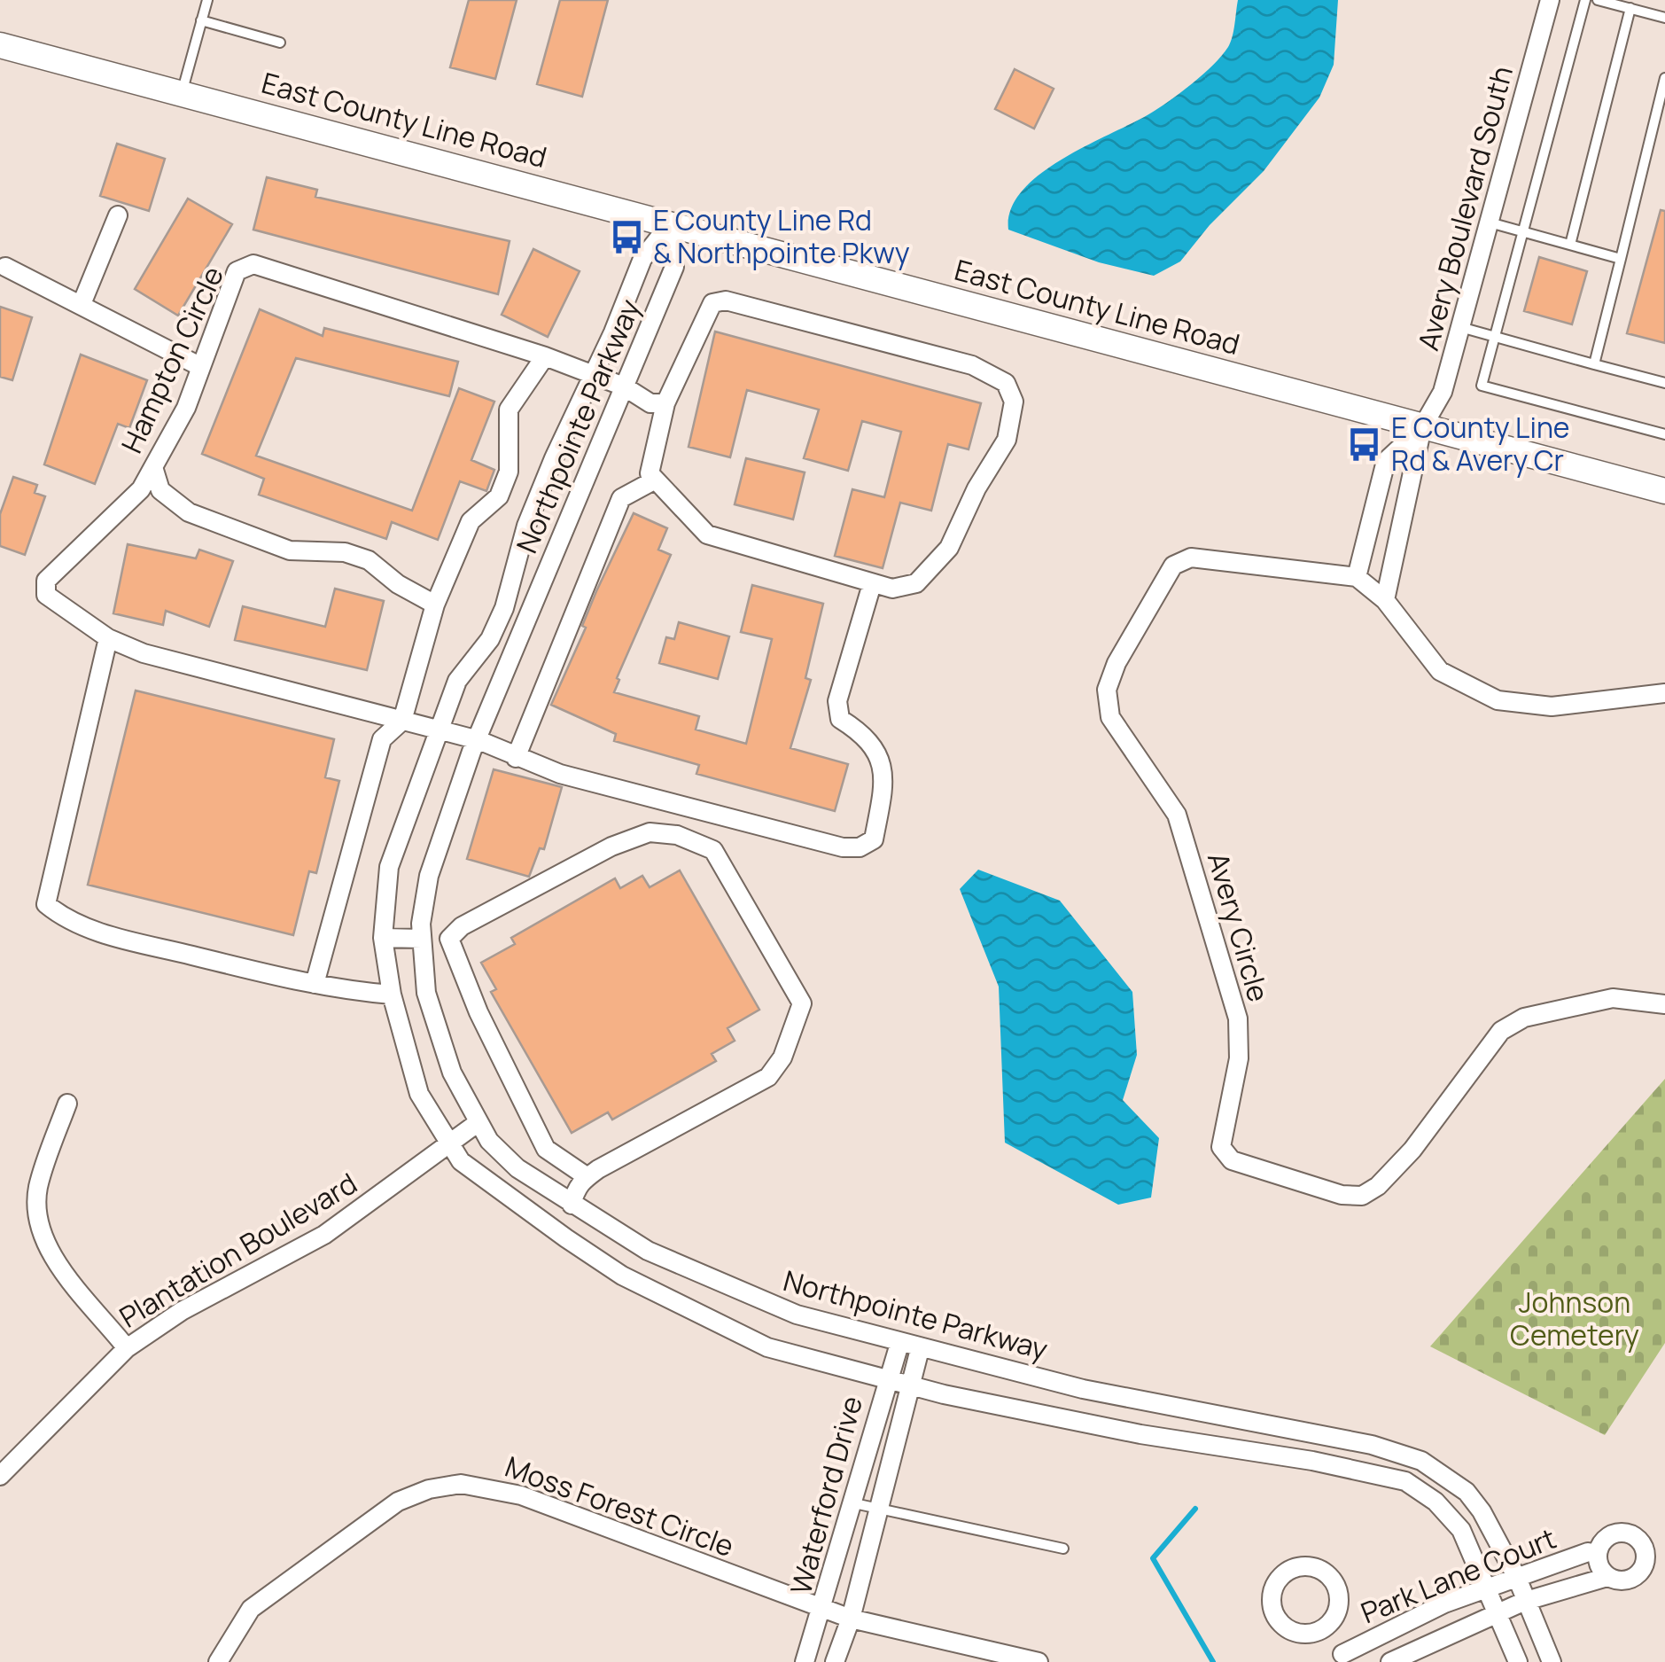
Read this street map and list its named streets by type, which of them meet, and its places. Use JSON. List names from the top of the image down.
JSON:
{
  "streets": {
    "main road": ["East County Line Road"],
    "street": [
      "Avery Boulevard South",
      "Hampton Circle",
      "Northpointe Parkway",
      "Avery Circle",
      "Plantation Boulevard",
      "Waterford Drive",
      "Moss Forest Circle",
      "Park Lane Court"
    ]
  },
  "crossings": [
    ["East County Line Road", "Avery Boulevard South"],
    ["East County Line Road", "Northpointe Parkway"],
    ["Hampton Circle", "Northpointe Parkway"],
    ["Northpointe Parkway", "Plantation Boulevard"],
    ["Northpointe Parkway", "Waterford Drive"],
    ["Northpointe Parkway", "Park Lane Court"],
    ["Waterford Drive", "Moss Forest Circle"]
  ],
  "parks": ["Johnson Cemetery"],
  "places": {
    "bus stop": ["E County Line Rd & Northpointe Pkwy", "E County Line Rd & Avery Cr"]
  }
}
